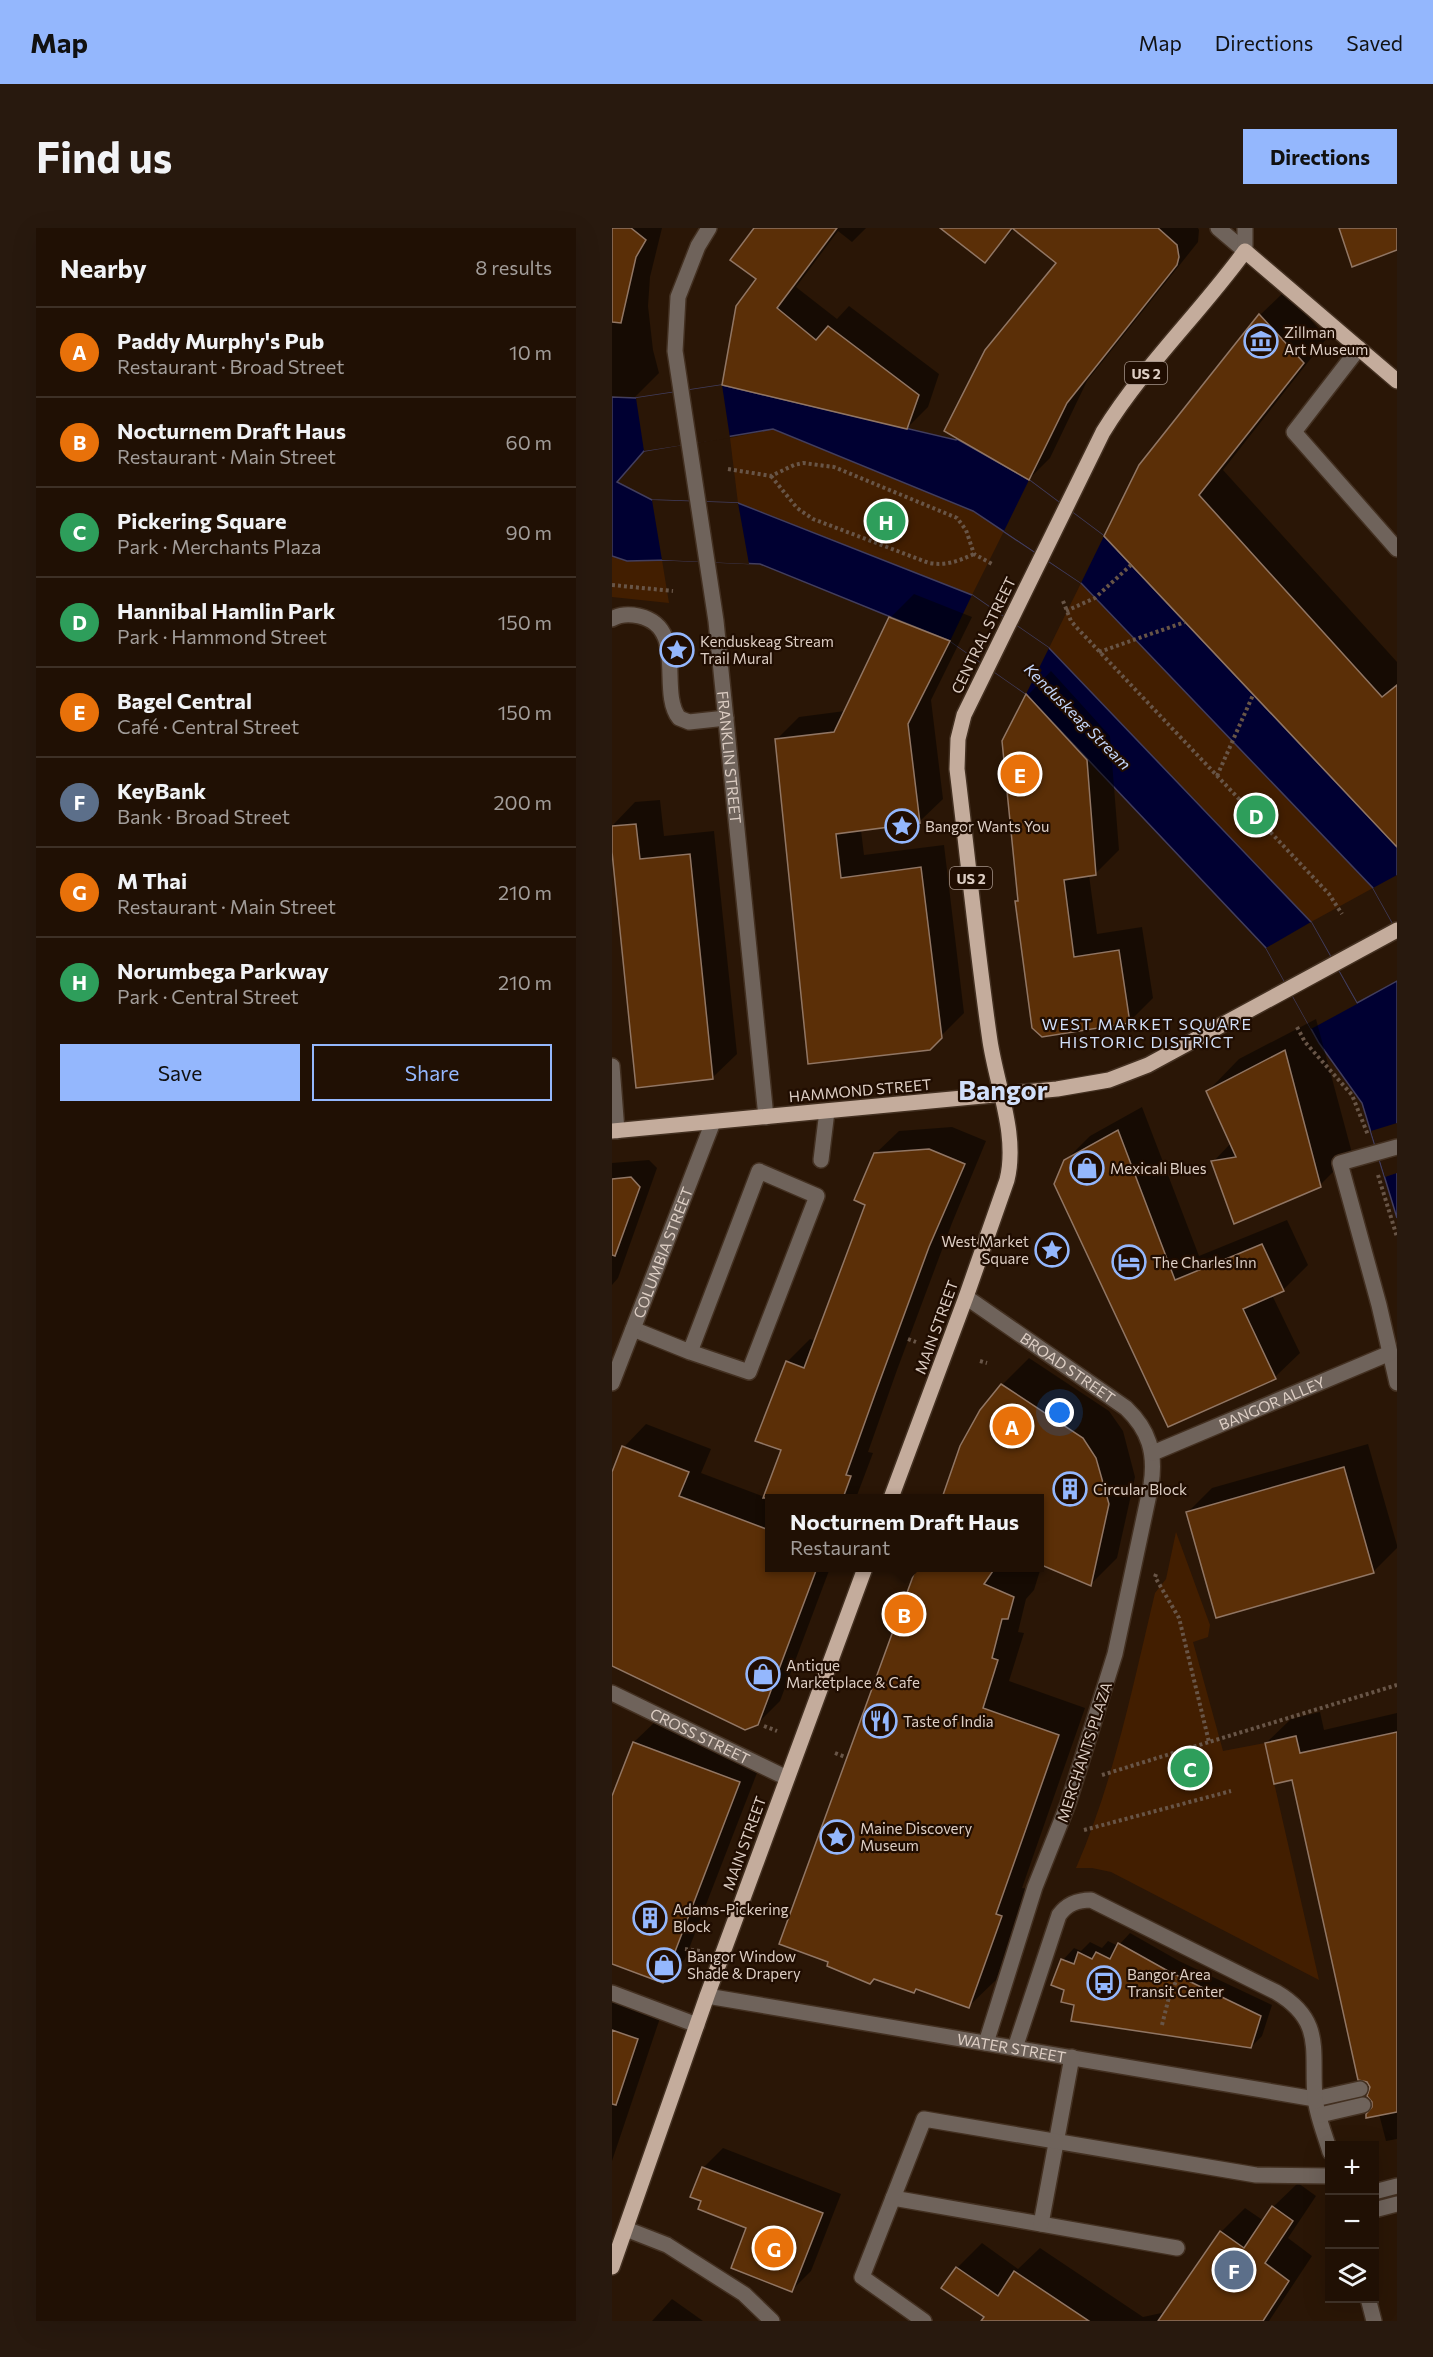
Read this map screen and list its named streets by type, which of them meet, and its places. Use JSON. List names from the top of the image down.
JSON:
{
  "streets": {
    "main road": [
      "US 2",
      "CENTRAL STREET",
      "HAMMOND STREET",
      "MAIN STREET"
    ],
    "street": [
      "FRANKLIN STREET",
      "COLUMBIA STREET",
      "BROAD STREET",
      "BANGOR ALLEY",
      "CROSS STREET",
      "MERCHANTS PLAZA",
      "WATER STREET"
    ]
  },
  "crossings": [
    ["CENTRAL STREET", "HAMMOND STREET"],
    ["CENTRAL STREET", "MAIN STREET"],
    ["FRANKLIN STREET", "HAMMOND STREET"],
    ["HAMMOND STREET", "COLUMBIA STREET"],
    ["HAMMOND STREET", "MAIN STREET"],
    ["MAIN STREET", "BROAD STREET"],
    ["MAIN STREET", "CROSS STREET"],
    ["MAIN STREET", "WATER STREET"],
    ["BROAD STREET", "BANGOR ALLEY"],
    ["BROAD STREET", "MERCHANTS PLAZA"],
    ["BANGOR ALLEY", "MERCHANTS PLAZA"],
    ["MERCHANTS PLAZA", "WATER STREET"]
  ],
  "districts": ["WEST MARKET SQUARE HISTORIC DISTRICT", "Bangor"],
  "water": ["Kenduskeag Stream"],
  "places": {
    "museum": ["Zillman Art Museum"],
    "place": [
      "Kenduskeag Stream Trail Mural",
      "Bangor Wants You",
      "West Market Square",
      "Maine Discovery Museum"
    ],
    "shop": ["Mexicali Blues", "Antique Marketplace & Cafe", "Bangor Window Shade & Drapery"],
    "hotel": ["The Charles Inn"],
    "building": ["Circular Block", "Adams-Pickering Block"],
    "restaurant": ["Taste of India"],
    "bus stop": ["Bangor Area Transit Center"]
  },
  "page": {
    "header": "Map",
    "nav": ["Map", "Directions", "Saved"],
    "buttons": [
      "Directions",
      ["Save", "Share"]
    ],
    "title": "Find us",
    "heading": ["Nearby", "8 results"],
    "list": [
      {
        "mark": "A",
        "name": "Paddy Murphy's Pub",
        "note": "Restaurant · Broad Street",
        "value": "10 m"
      },
      {
        "mark": "B",
        "name": "Nocturnem Draft Haus",
        "note": "Restaurant · Main Street",
        "value": "60 m"
      },
      {
        "mark": "C",
        "name": "Pickering Square",
        "note": "Park · Merchants Plaza",
        "value": "90 m"
      },
      {
        "mark": "D",
        "name": "Hannibal Hamlin Park",
        "note": "Park · Hammond Street",
        "value": "150 m"
      },
      {
        "mark": "E",
        "name": "Bagel Central",
        "note": "Café · Central Street",
        "value": "150 m"
      },
      {
        "mark": "F",
        "name": "KeyBank",
        "note": "Bank · Broad Street",
        "value": "200 m"
      },
      {
        "mark": "G",
        "name": "M Thai",
        "note": "Restaurant · Main Street",
        "value": "210 m"
      },
      {
        "mark": "H",
        "name": "Norumbega Parkway",
        "note": "Park · Central Street",
        "value": "210 m"
      }
    ],
    "pins": [
      "H",
      "E",
      "D",
      "A",
      "B",
      "C",
      "G",
      "F"
    ],
    "popup": ["Nocturnem Draft Haus", "Restaurant"],
    "map_buttons": ["+", "−"]
  }
}
